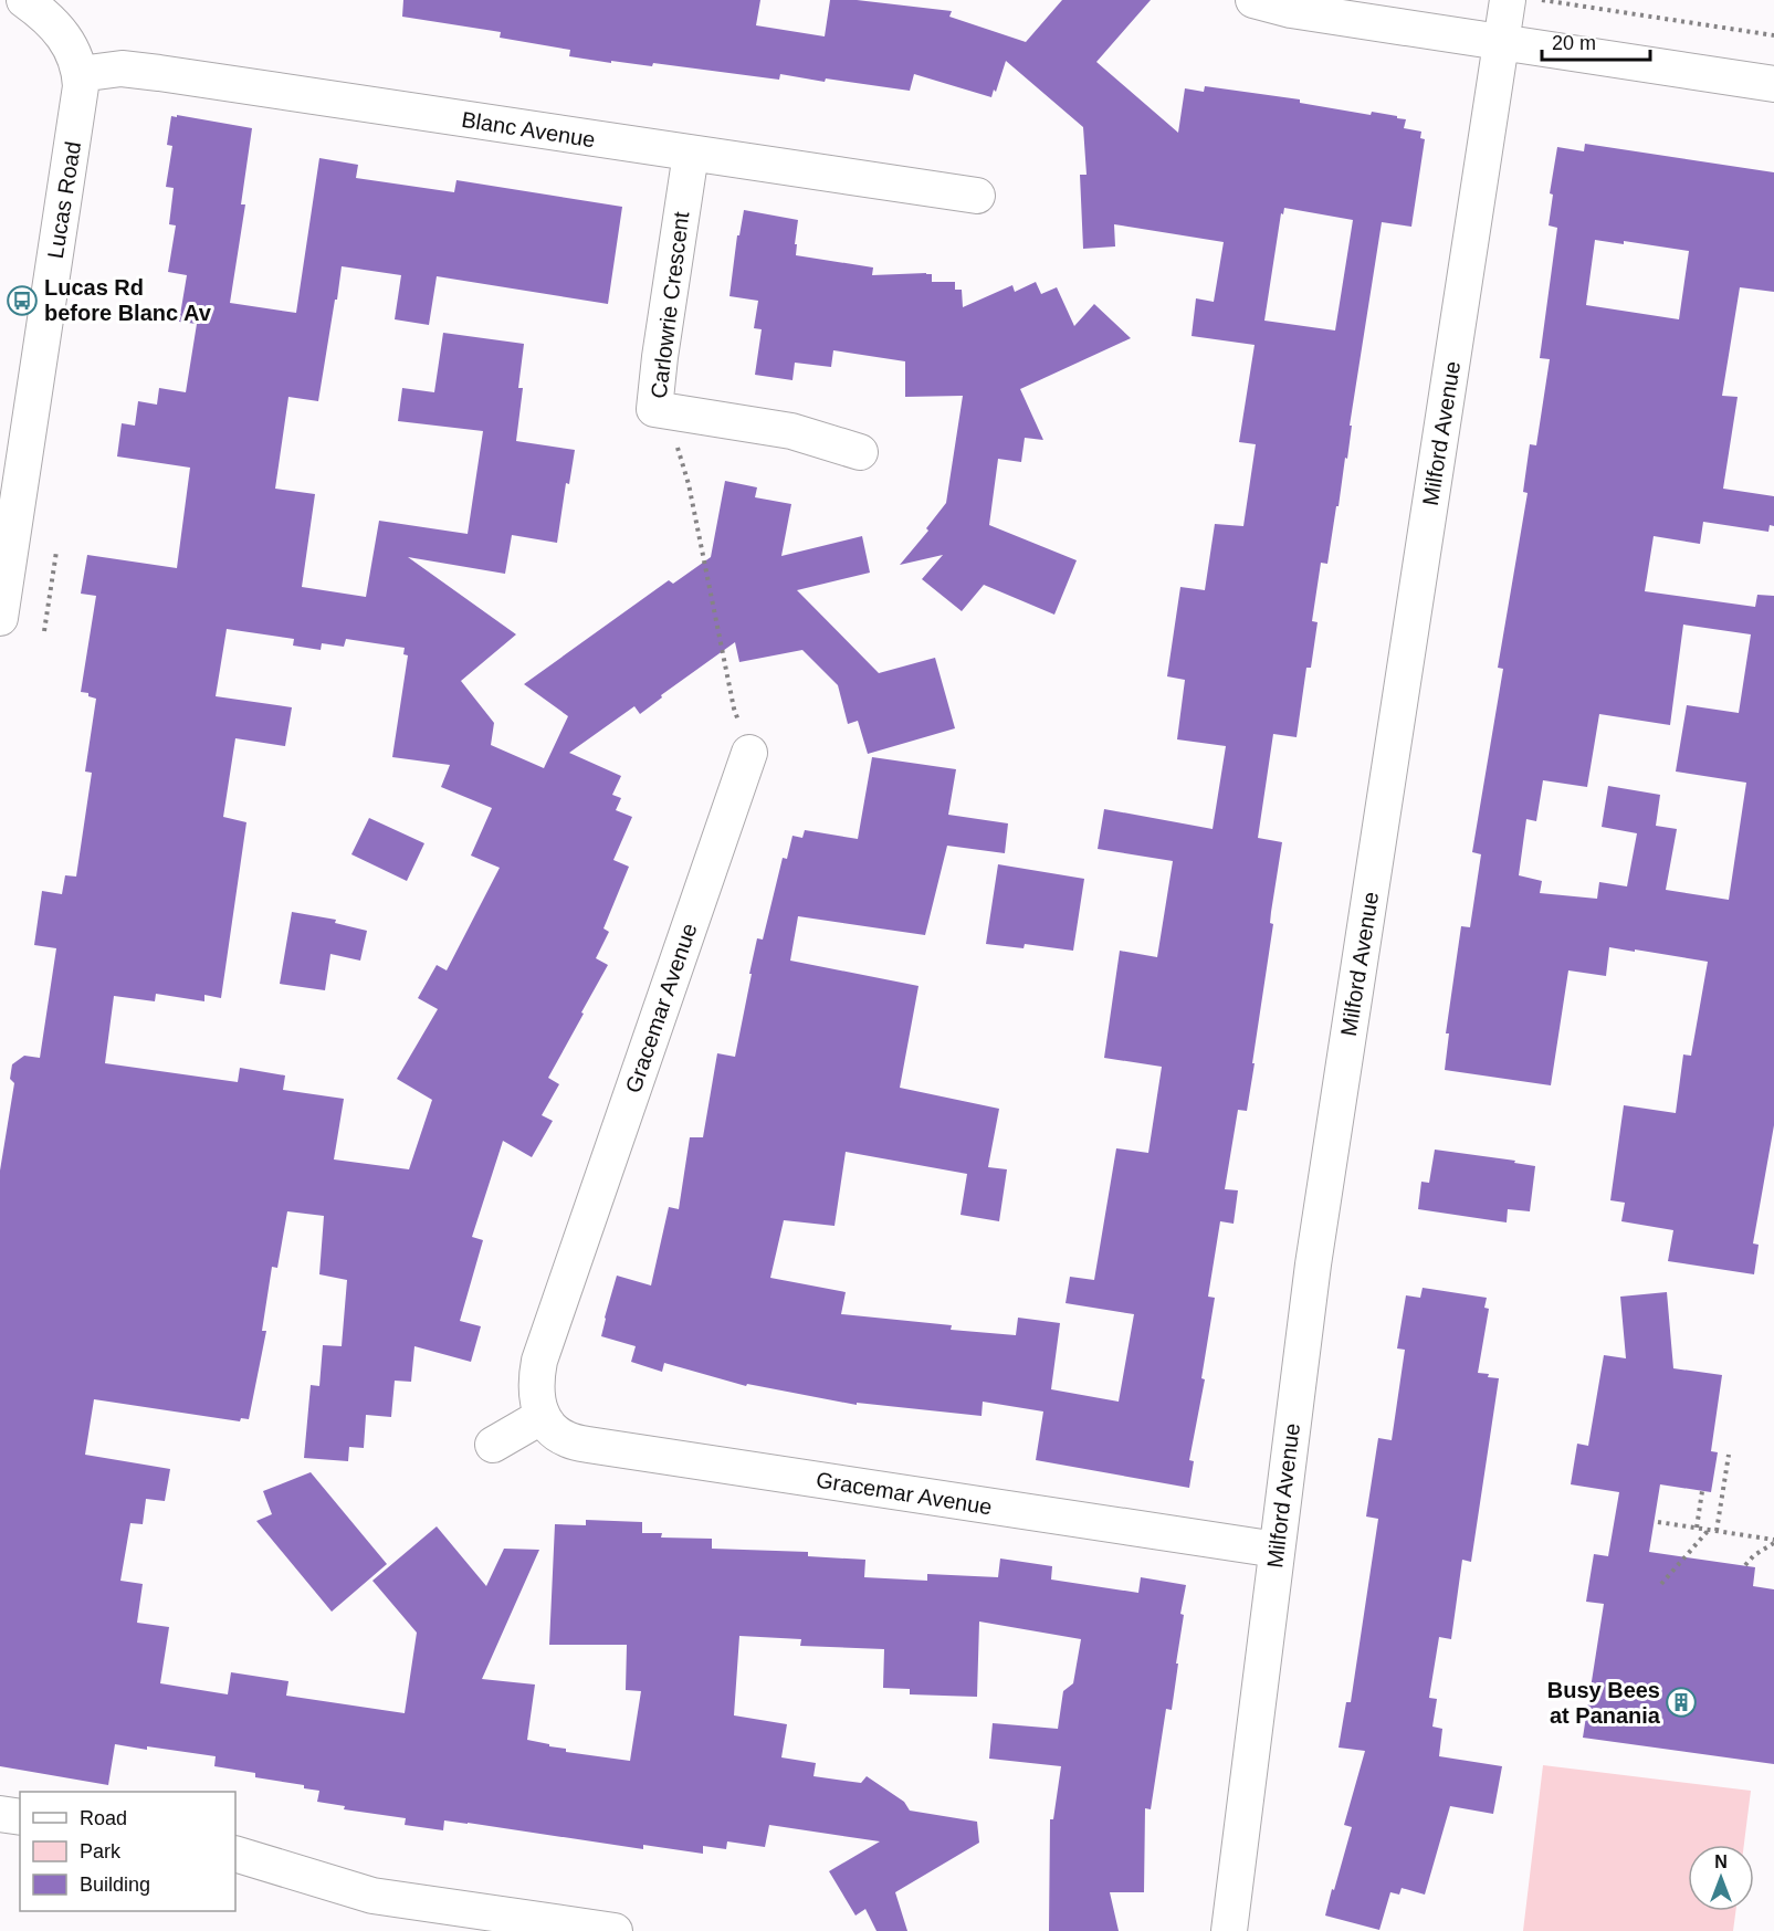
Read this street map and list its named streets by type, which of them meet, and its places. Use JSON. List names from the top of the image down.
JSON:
{
  "streets": {
    "street": [
      "Blanc Avenue",
      "Lucas Road",
      "Carlowrie Crescent",
      "Milford Avenue",
      "Gracemar Avenue"
    ]
  },
  "crossings": [
    ["Blanc Avenue", "Lucas Road"],
    ["Blanc Avenue", "Carlowrie Crescent"],
    ["Milford Avenue", "Gracemar Avenue"]
  ],
  "places": {
    "bus stop": ["Lucas Rd before Blanc Av"],
    "building": ["Busy Bees at Panania"]
  },
  "legend": ["Road", "Park", "Building"],
  "scale_bar": "20 m",
  "north": "top"
}
